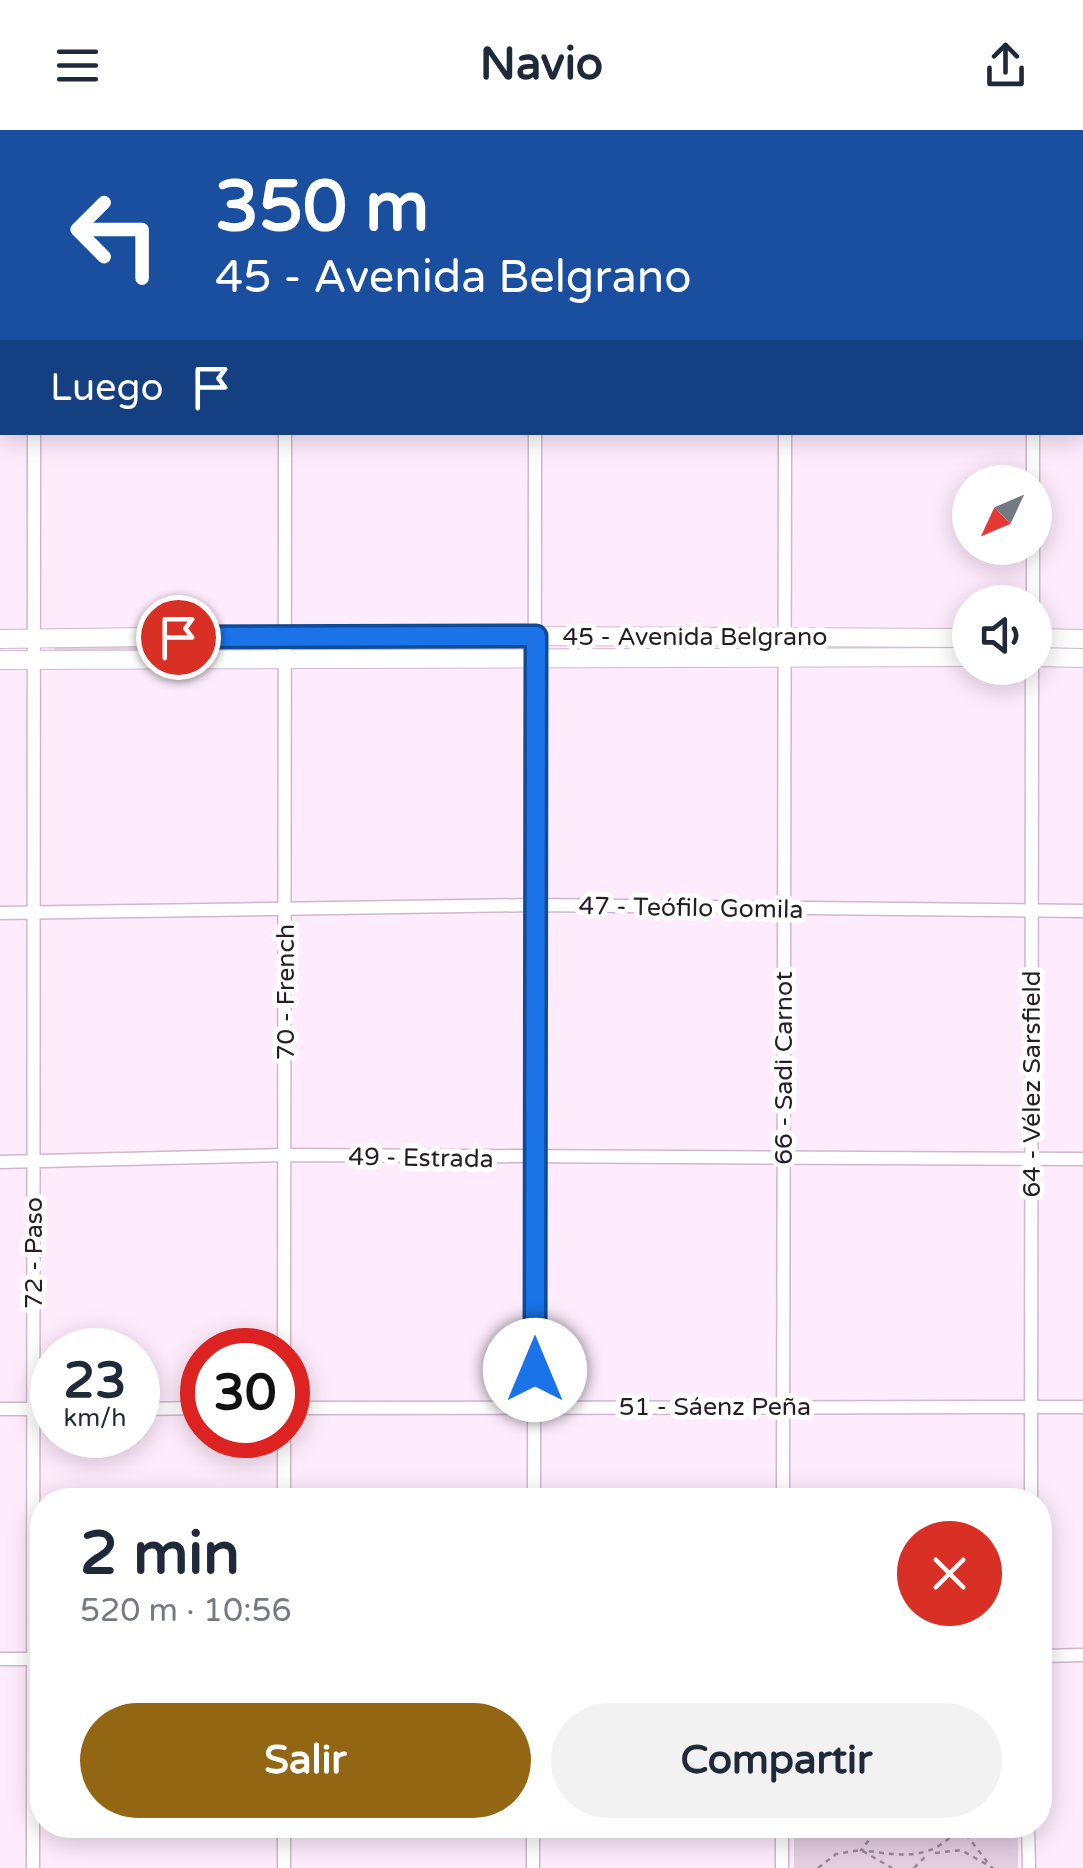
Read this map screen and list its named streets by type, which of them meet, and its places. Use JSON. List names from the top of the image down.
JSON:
{
  "streets": {
    "main road": ["45 - Avenida Belgrano"],
    "street": [
      "47 - Teófilo Gomila",
      "70 - French",
      "66 - Sadi Carnot",
      "64 - Vélez Sarsfield",
      "49 - Estrada",
      "72 - Paso",
      "51 - Sáenz Peña"
    ]
  },
  "crossings": [
    ["45 - Avenida Belgrano", "70 - French"],
    ["45 - Avenida Belgrano", "66 - Sadi Carnot"],
    ["45 - Avenida Belgrano", "72 - Paso"],
    ["47 - Teófilo Gomila", "70 - French"],
    ["47 - Teófilo Gomila", "66 - Sadi Carnot"],
    ["47 - Teófilo Gomila", "64 - Vélez Sarsfield"],
    ["47 - Teófilo Gomila", "72 - Paso"],
    ["70 - French", "49 - Estrada"],
    ["66 - Sadi Carnot", "49 - Estrada"],
    ["66 - Sadi Carnot", "51 - Sáenz Peña"],
    ["64 - Vélez Sarsfield", "49 - Estrada"],
    ["64 - Vélez Sarsfield", "51 - Sáenz Peña"],
    ["49 - Estrada", "72 - Paso"]
  ],
  "north": "bottom left",
  "page": {
    "header": "Navio",
    "turn": ["350 m", "45 - Avenida Belgrano"],
    "then": "Luego",
    "speed": "23 km/h",
    "limit": "30",
    "heading": ["2 min", "520 m · 10:56"],
    "buttons": ["Salir", "Compartir"]
  }
}
